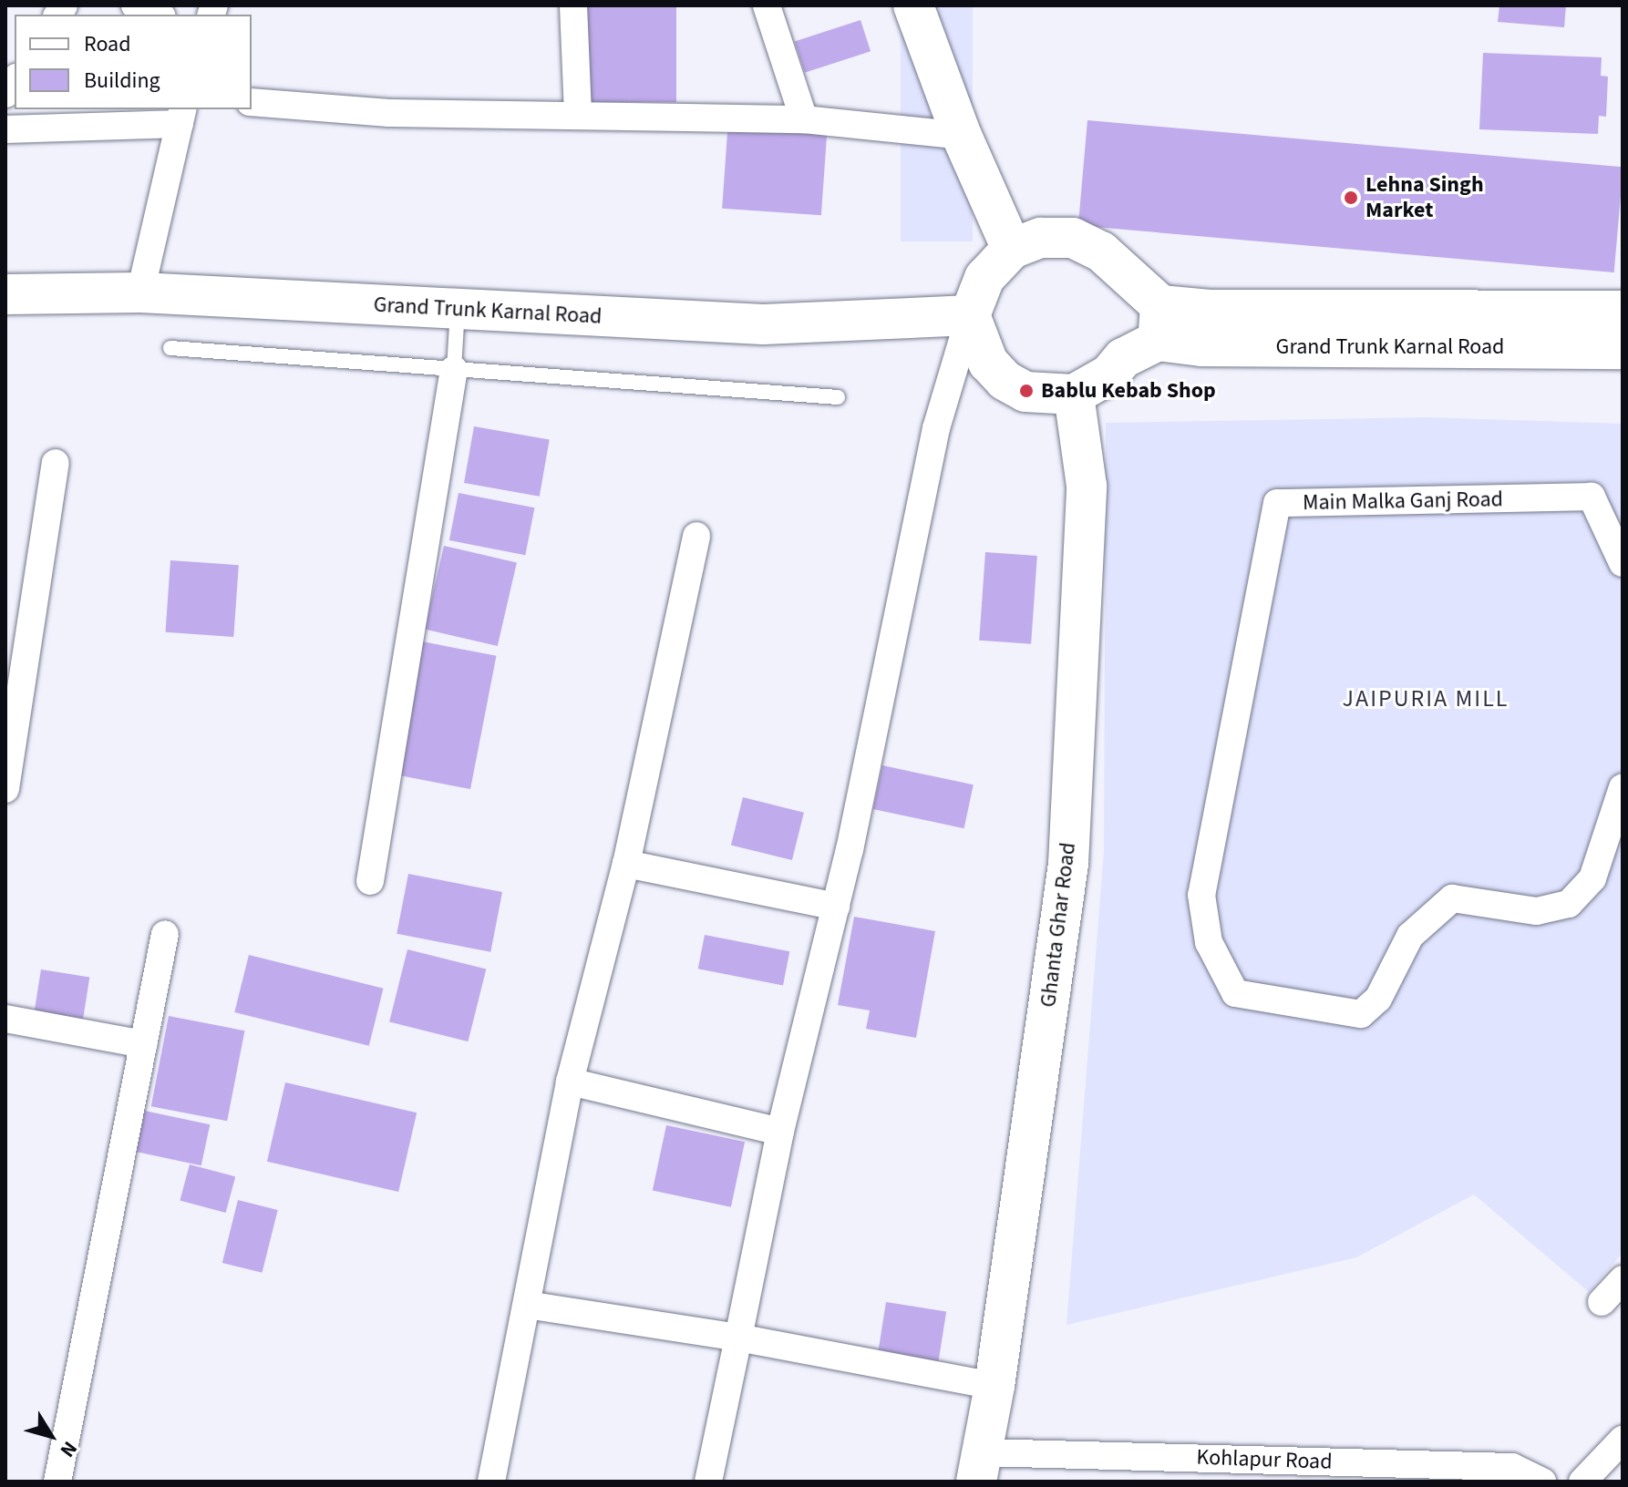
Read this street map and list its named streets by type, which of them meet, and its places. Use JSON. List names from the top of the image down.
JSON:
{
  "streets": {
    "main road": ["Grand Trunk Karnal Road", "Ghanta Ghar Road"],
    "street": ["Main Malka Ganj Road", "Kohlapur Road"]
  },
  "crossings": [
    ["Grand Trunk Karnal Road", "Ghanta Ghar Road"],
    ["Ghanta Ghar Road", "Kohlapur Road"]
  ],
  "districts": ["JAIPURIA MILL"],
  "places": ["Lehna Singh Market", "Bablu Kebab Shop"],
  "legend": ["Road", "Building"],
  "north": "bottom right"
}
